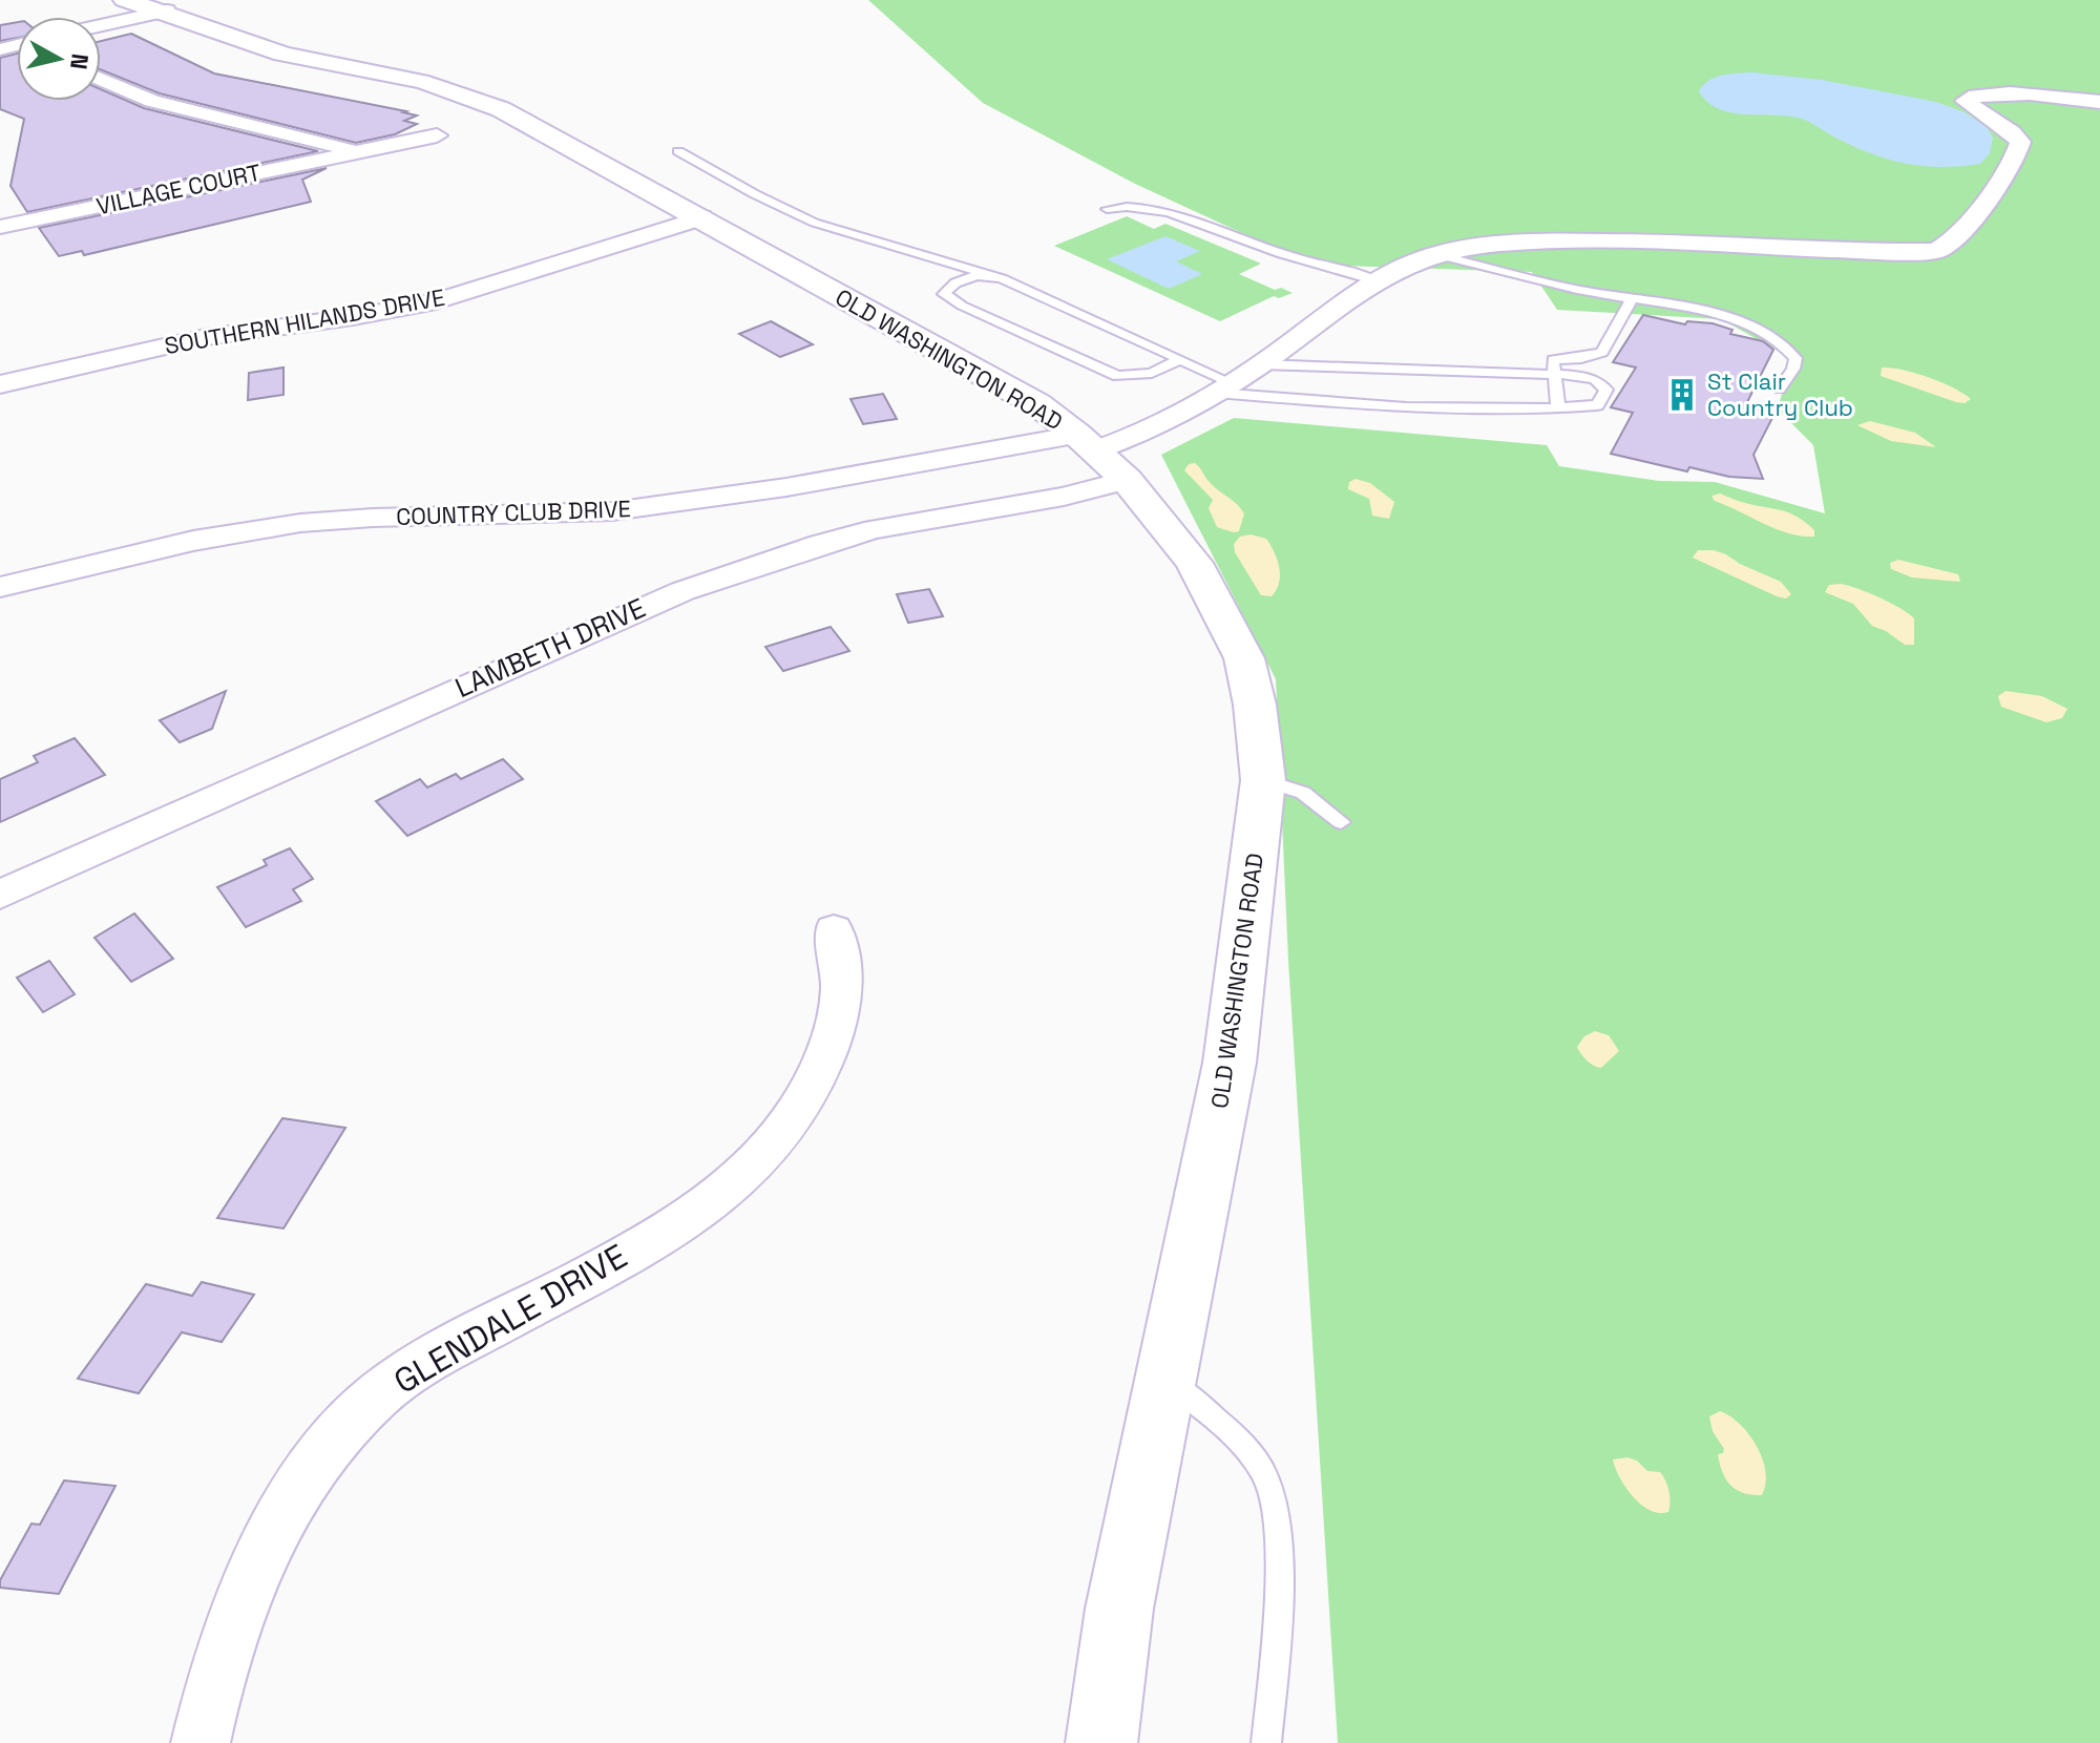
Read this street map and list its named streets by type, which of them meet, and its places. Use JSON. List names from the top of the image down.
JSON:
{
  "streets": {
    "street": [
      "VILLAGE COURT",
      "SOUTHERN HILANDS DRIVE",
      "OLD WASHINGTON ROAD",
      "COUNTRY CLUB DRIVE",
      "LAMBETH DRIVE",
      "GLENDALE DRIVE"
    ]
  },
  "crossings": [
    ["SOUTHERN HILANDS DRIVE", "OLD WASHINGTON ROAD"],
    ["OLD WASHINGTON ROAD", "COUNTRY CLUB DRIVE"],
    ["OLD WASHINGTON ROAD", "LAMBETH DRIVE"]
  ],
  "places": {
    "building": ["St Clair Country Club"]
  },
  "north": "right"
}
